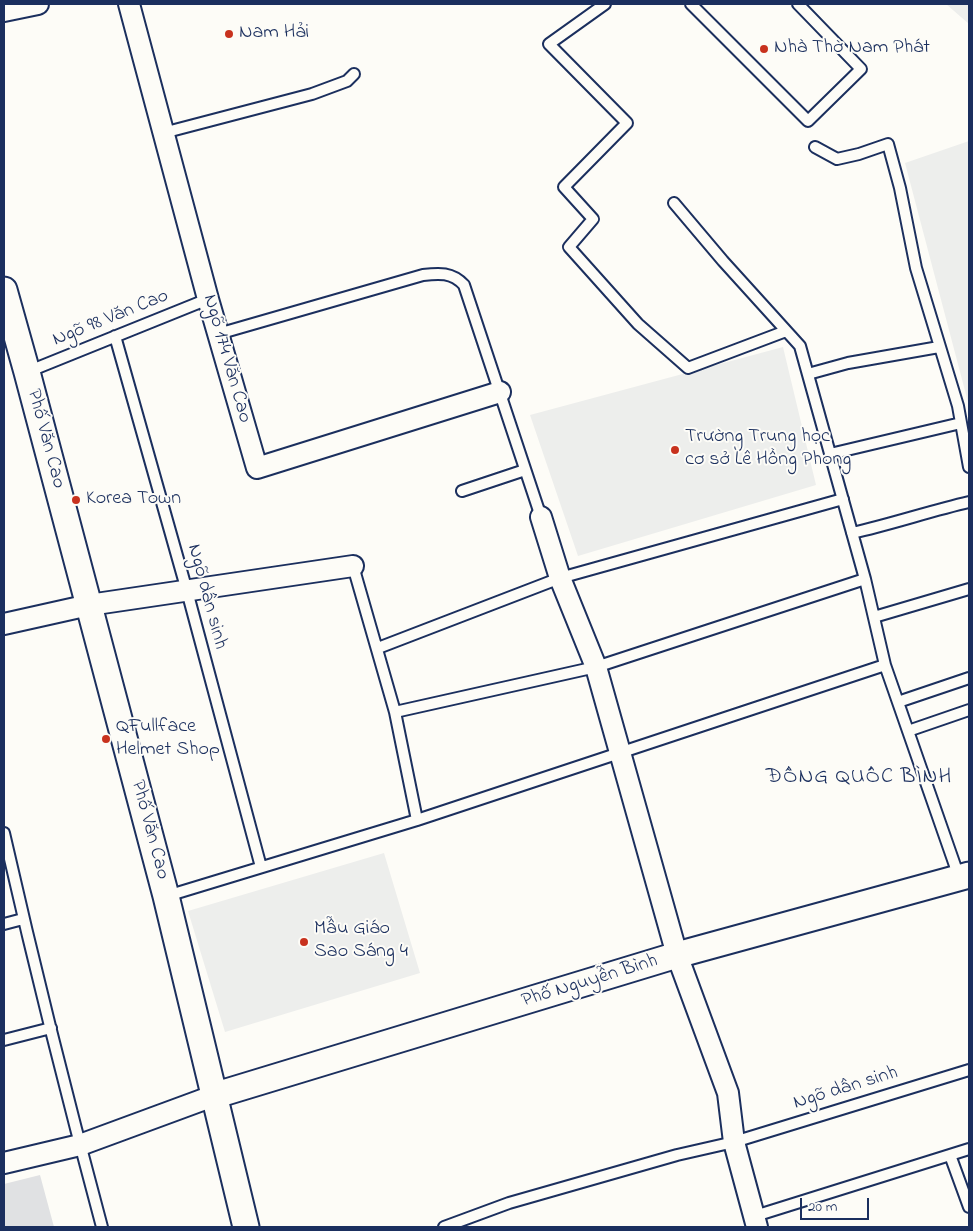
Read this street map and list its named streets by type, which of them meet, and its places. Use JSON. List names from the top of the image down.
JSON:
{
  "streets": {
    "street": ["Ngõ 174 Văn Cao", "Phố Văn Cao", "Phố Nguyễn Bình"],
    "lane": ["Ngõ 98 Văn Cao", "Ngõ dân sinh"]
  },
  "crossings": [
    ["Ngõ 98 Văn Cao", "Ngõ 174 Văn Cao"],
    ["Ngõ 98 Văn Cao", "Phố Văn Cao"],
    ["Ngõ 98 Văn Cao", "Ngõ dân sinh"],
    ["Phố Văn Cao", "Phố Nguyễn Bình"]
  ],
  "districts": ["ĐỒNG QUỐC BÌNH"],
  "places": [
    "Nam Hải",
    "Nhà Thờ Nam Phát",
    "Trường Trung học cơ sở Lê Hồng Phong",
    "Korea Town",
    "QFullface Helmet Shop",
    "Mẫu Giáo Sao Sáng 4"
  ],
  "scale_bar": "20 m"
}
